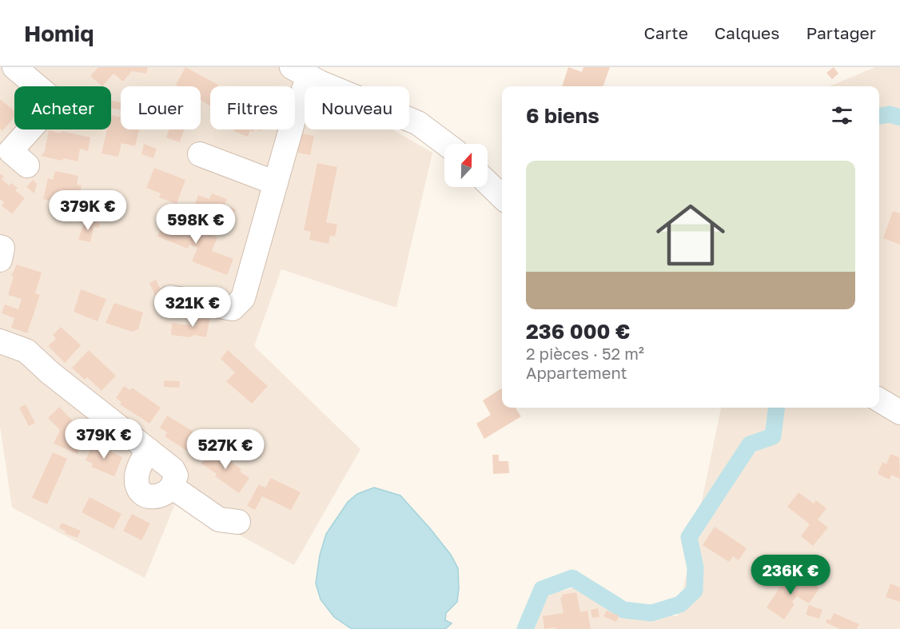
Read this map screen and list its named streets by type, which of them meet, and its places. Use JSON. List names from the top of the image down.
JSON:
{
  "north": "top",
  "page": {
    "header": "Homiq",
    "nav": ["Carte", "Calques", "Partager"],
    "chip": [
      "Acheter",
      "Louer",
      "Filtres",
      "Nouveau"
    ],
    "heading": "6 biens",
    "list": [
      {
        "name": "236 000 €",
        "note": "2 pièces · 52 m² · Appartement"
      }
    ],
    "price": [
      "379K €",
      "598K €",
      "321K €",
      "379K €",
      "527K €",
      "236K €"
    ]
  }
}
